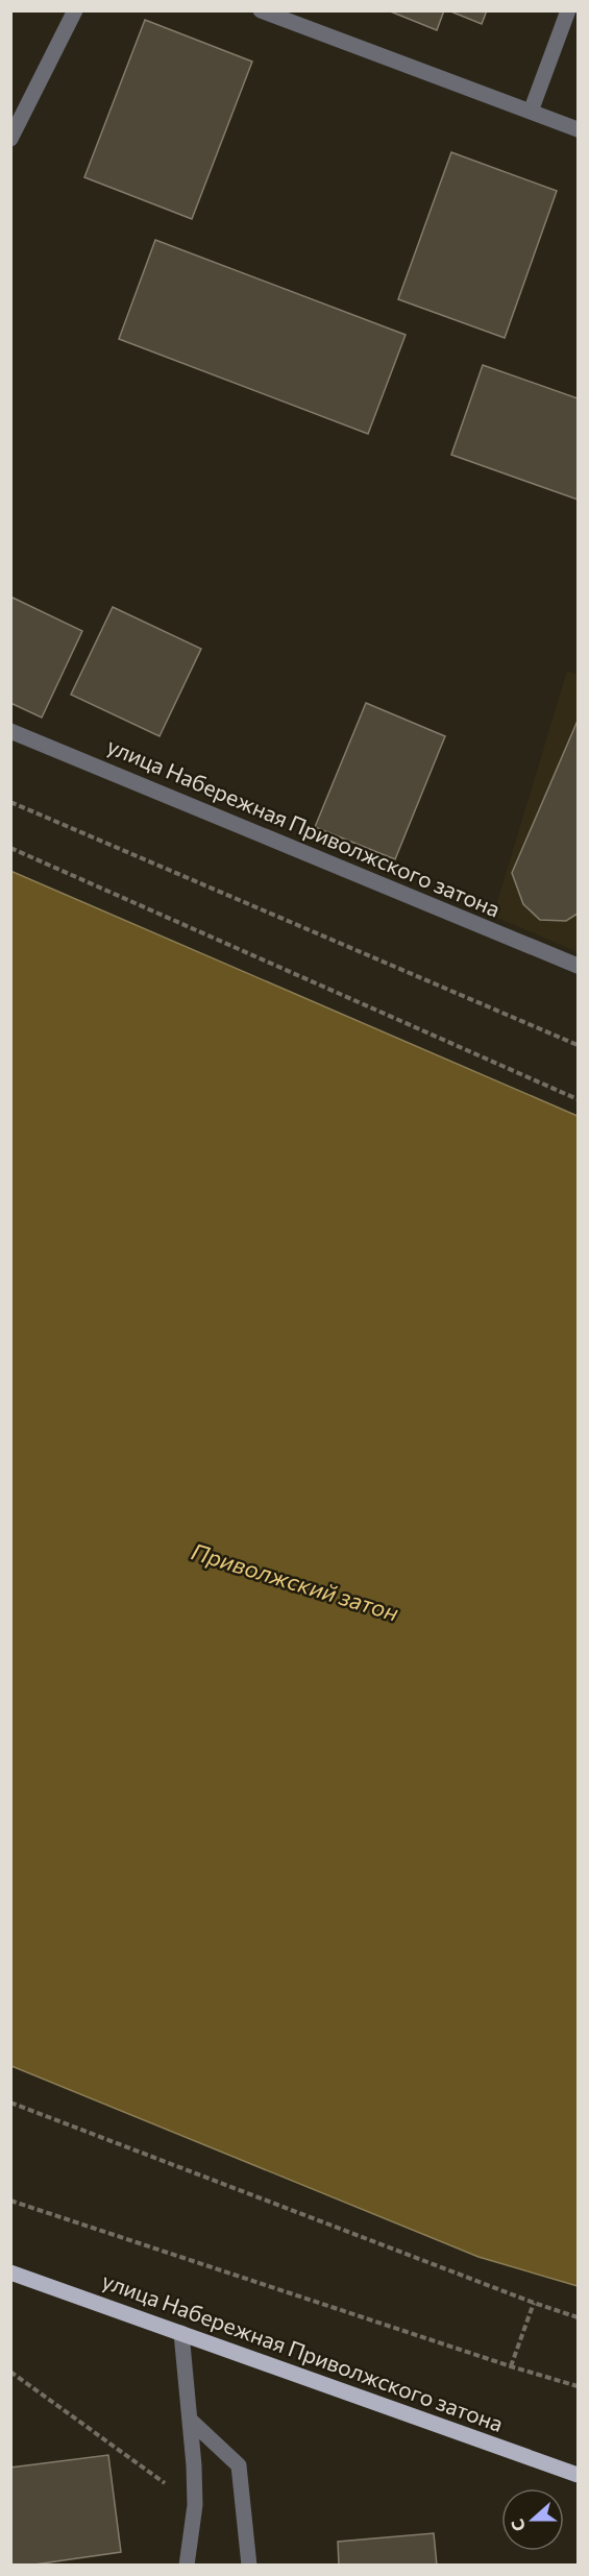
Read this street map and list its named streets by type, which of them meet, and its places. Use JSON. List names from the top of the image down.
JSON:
{
  "streets": {
    "main road": ["улица Набережная Приволжского затона"]
  },
  "water": ["Приволжский затон"],
  "north": "left"
}
